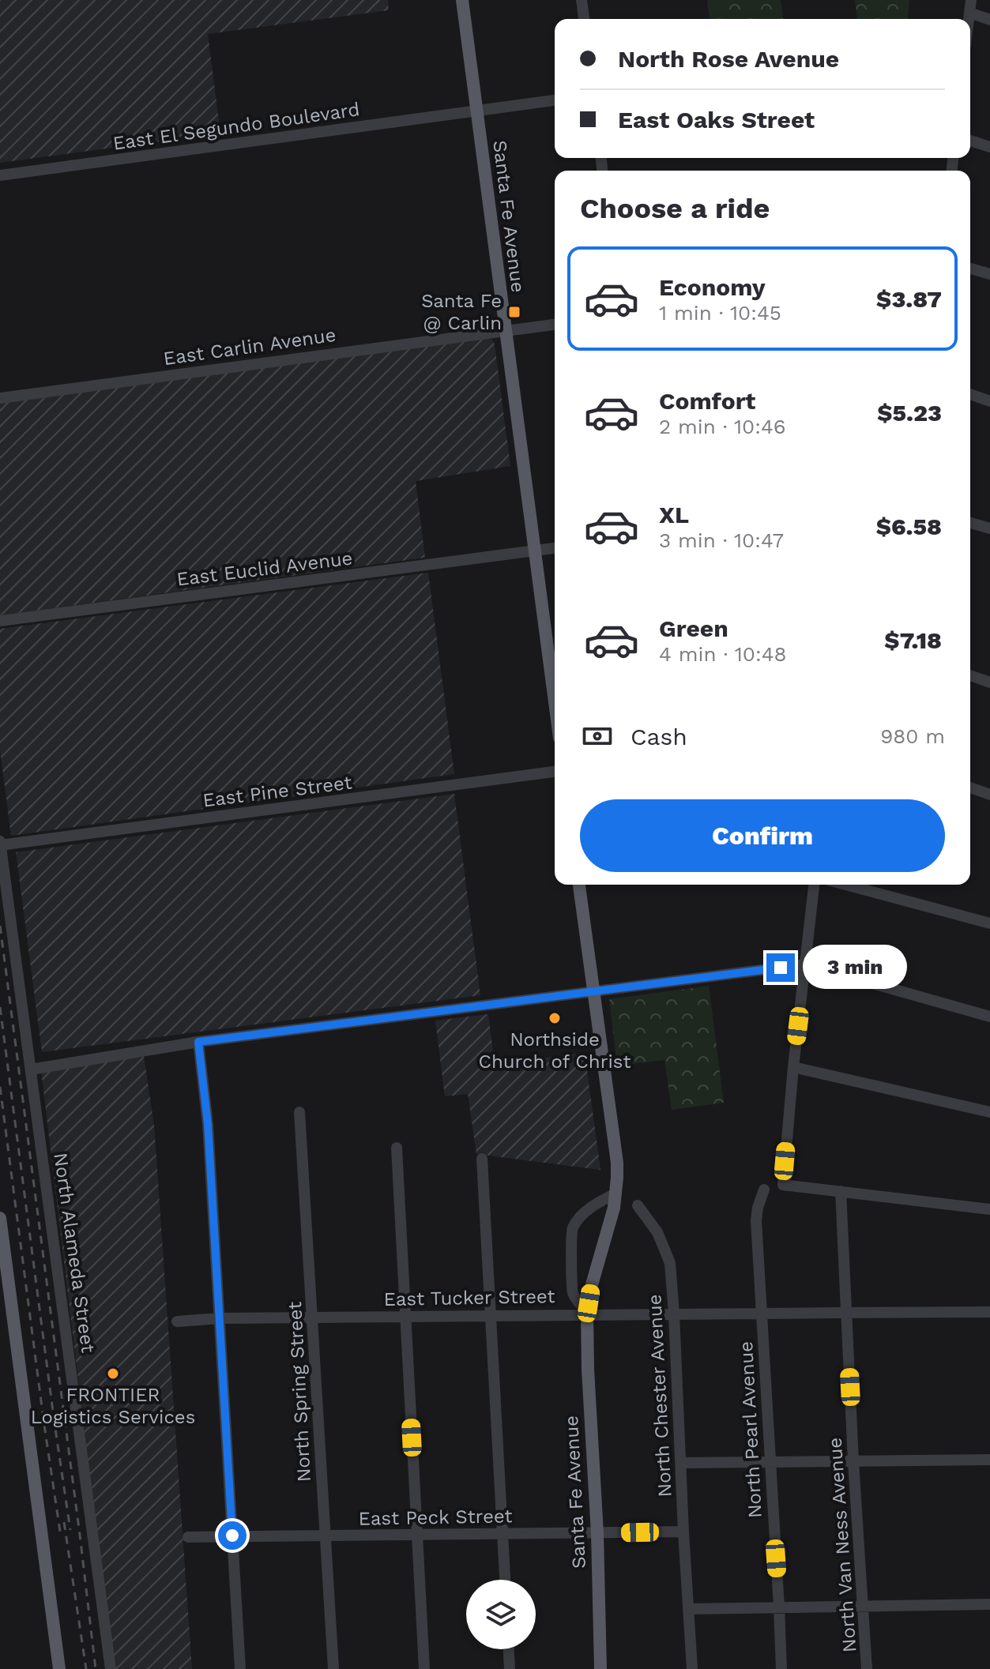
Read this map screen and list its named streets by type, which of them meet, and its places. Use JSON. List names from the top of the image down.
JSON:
{
  "streets": {
    "main road": ["Santa Fe Avenue"],
    "street": [
      "East El Segundo Boulevard",
      "East Carlin Avenue",
      "East Euclid Avenue",
      "East Pine Street",
      "North Alameda Street",
      "East Tucker Street",
      "North Spring Street",
      "North Chester Avenue",
      "North Pearl Avenue",
      "East Peck Street",
      "North Van Ness Avenue"
    ]
  },
  "crossings": [
    ["East El Segundo Boulevard", "Santa Fe Avenue"],
    ["Santa Fe Avenue", "East Carlin Avenue"],
    ["Santa Fe Avenue", "East Euclid Avenue"],
    ["Santa Fe Avenue", "East Tucker Street"],
    ["Santa Fe Avenue", "East Peck Street"],
    ["East Pine Street", "North Alameda Street"],
    ["East Tucker Street", "North Spring Street"],
    ["East Tucker Street", "North Chester Avenue"],
    ["East Tucker Street", "North Pearl Avenue"],
    ["East Tucker Street", "North Van Ness Avenue"],
    ["North Spring Street", "East Peck Street"],
    ["North Chester Avenue", "East Peck Street"]
  ],
  "places": {
    "transit": ["Santa Fe @ Carlin"],
    "other": ["Northside Church of Christ", "FRONTIER Logistics Services"]
  },
  "page": {
    "banner": ["North Rose Avenue", "East Oaks Street"],
    "heading": "Choose a ride",
    "list": [
      {
        "name": "Economy",
        "note": "1 min · 10:45",
        "value": "$3.87"
      },
      {
        "name": "Comfort",
        "note": "2 min · 10:46",
        "value": "$5.23"
      },
      {
        "name": "XL",
        "note": "3 min · 10:47",
        "value": "$6.58"
      },
      {
        "name": "Green",
        "note": "4 min · 10:48",
        "value": "$7.18"
      }
    ],
    "pay": ["Cash", "980 m"],
    "buttons": "Confirm",
    "bubble": "3 min"
  }
}
